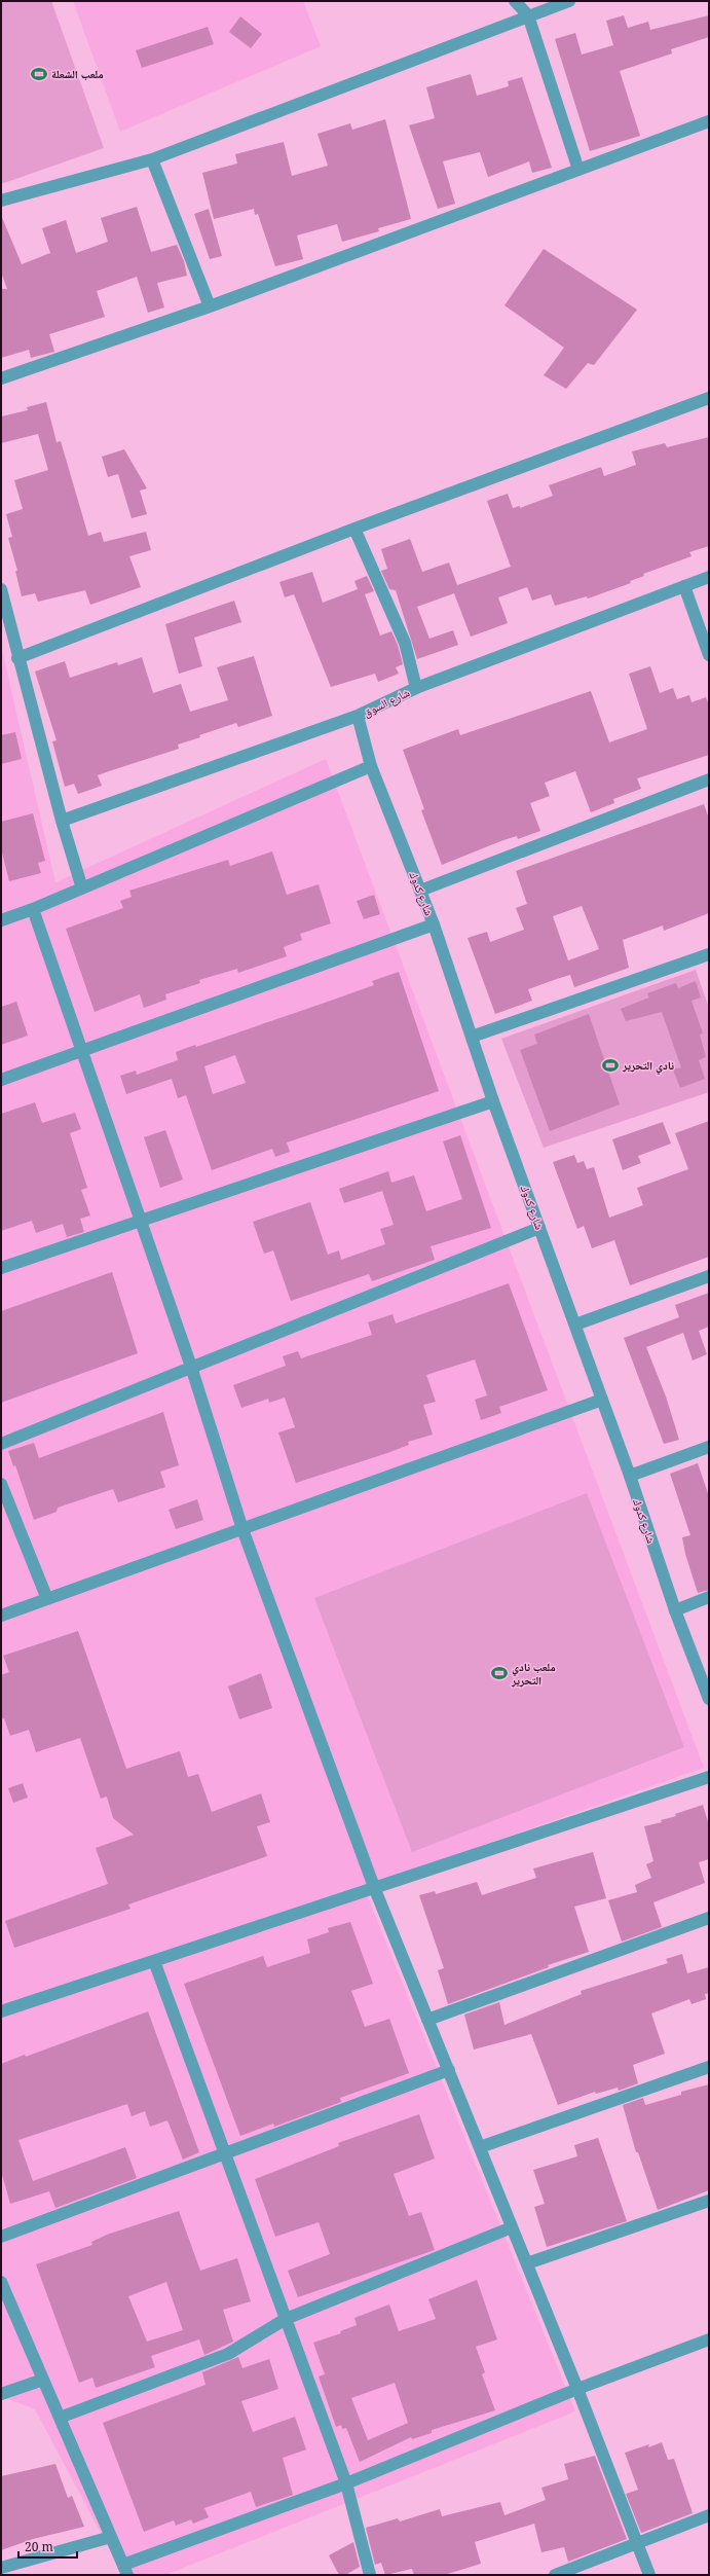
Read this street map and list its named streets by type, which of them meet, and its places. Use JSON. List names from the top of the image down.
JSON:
{
  "streets": {
    "street": ["شارع السوق", "شارع كدوك"]
  },
  "crossings": [
    ["شارع السوق", "شارع كدوك"]
  ],
  "places": {
    "sports": ["ملعب الشعلة", "نادي التحرير", "ملعب نادي التحرير"]
  },
  "scale_bar": "20 m"
}
